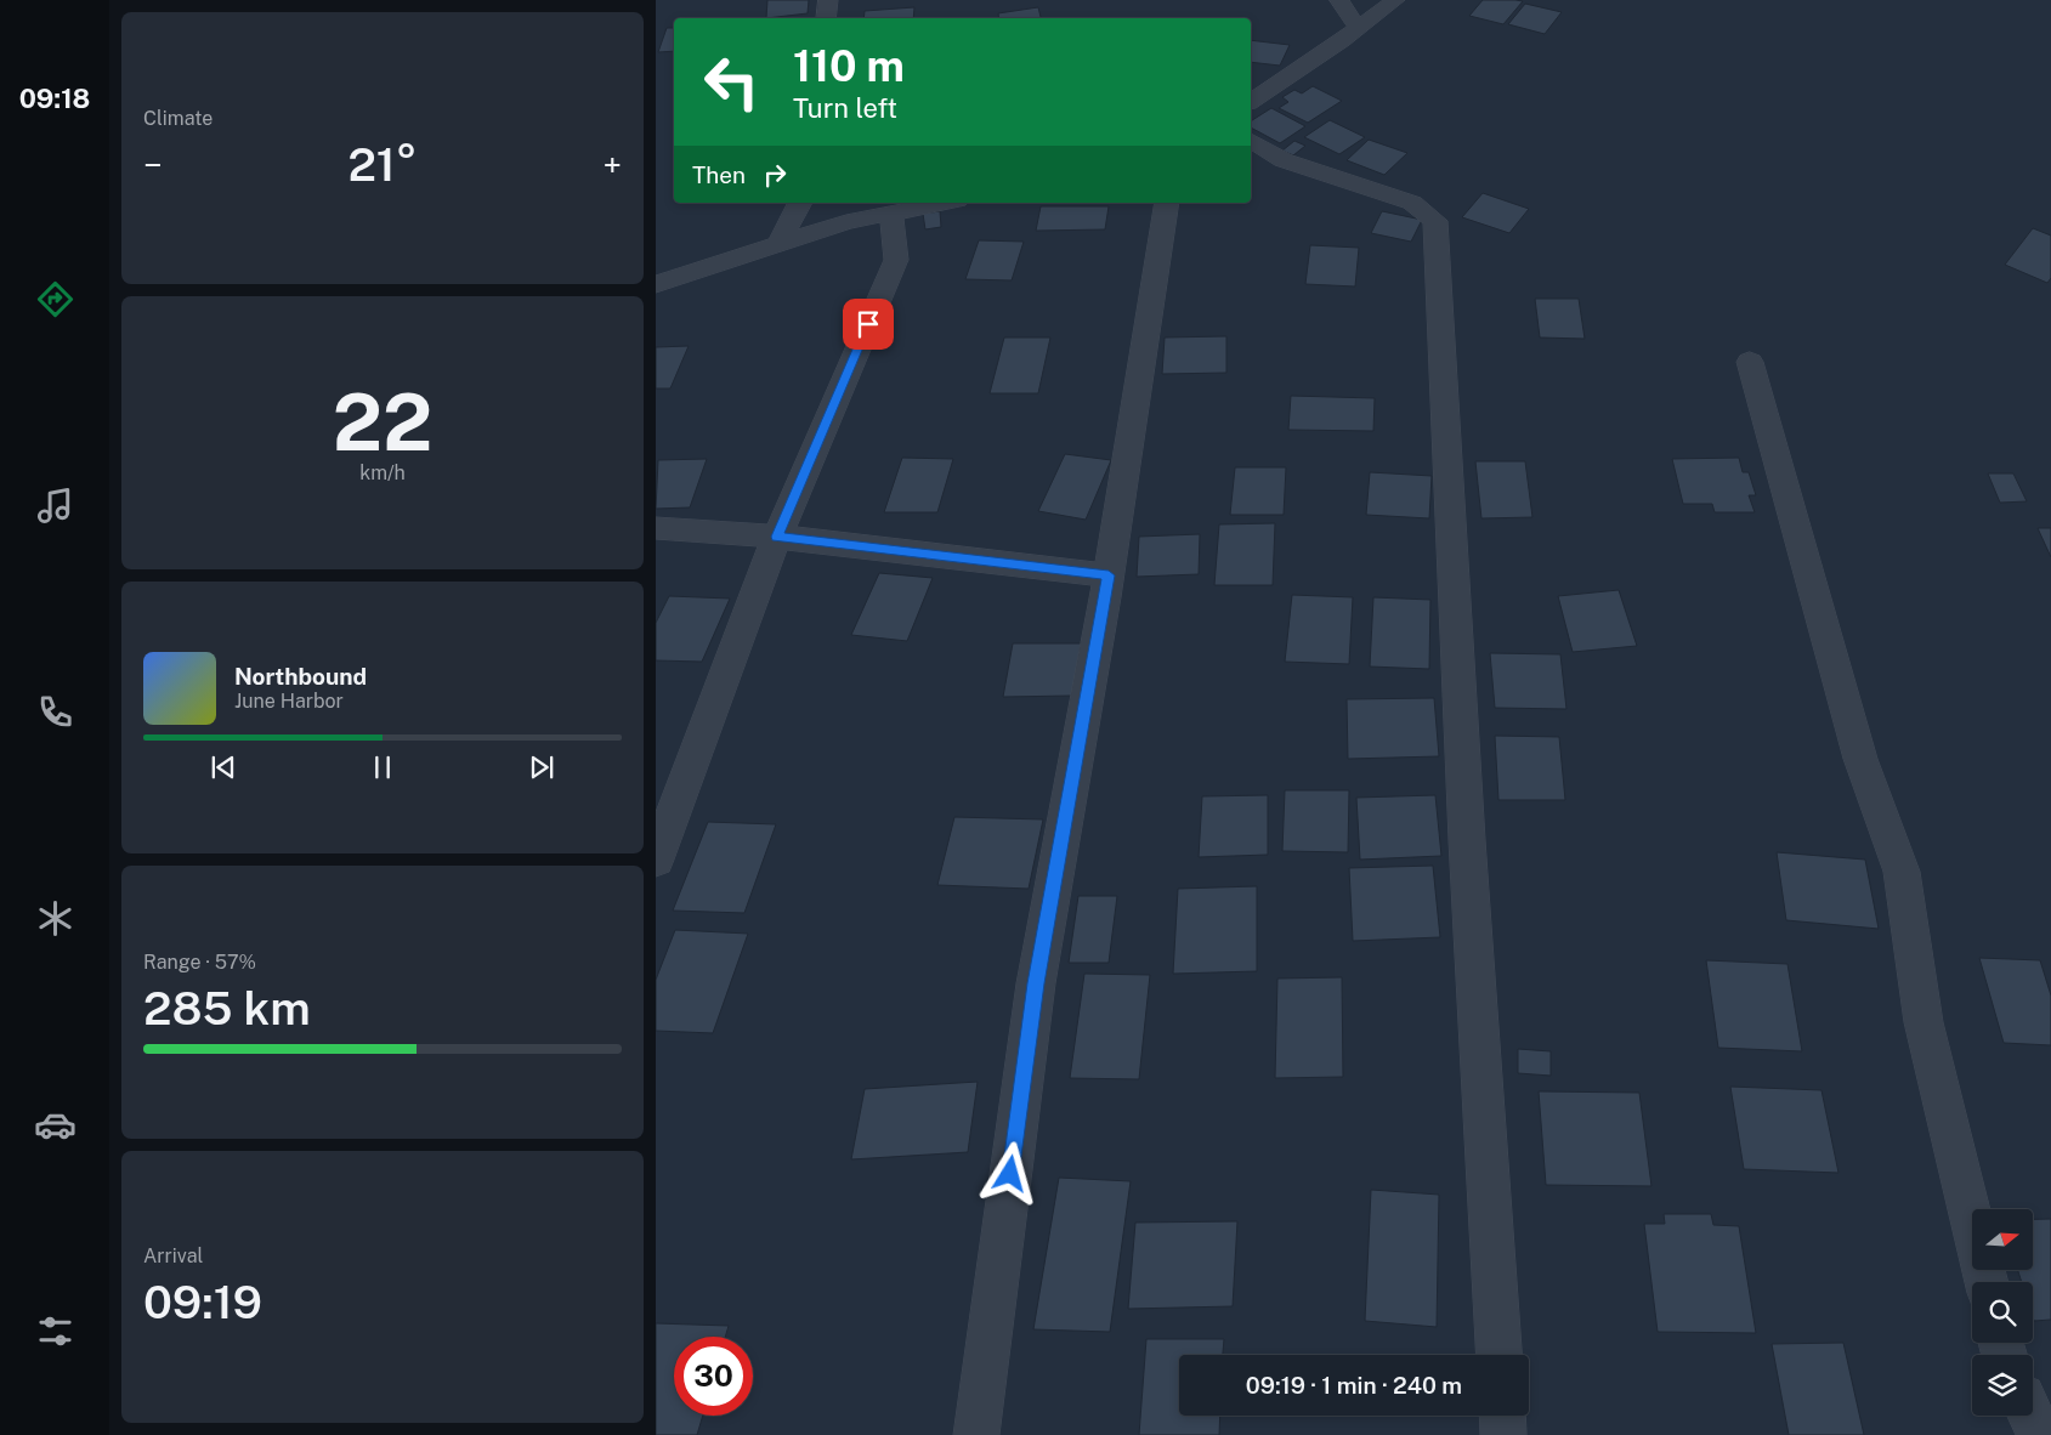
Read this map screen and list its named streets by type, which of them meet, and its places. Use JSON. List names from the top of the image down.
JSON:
{
  "north": "right",
  "page": {
    "tabs": "09:18",
    "tile": [
      "Climate",
      ["22", "km/h"],
      ["Range · 57%", "285 km"],
      ["Arrival", "09:19"]
    ],
    "turn": ["110 m", "Turn left"],
    "heat": ["−", "21°", "+"],
    "then": "Then",
    "song": ["Northbound", "June Harbor"],
    "limit": "30",
    "trip": "09:19 · 1 min · 240 m"
  }
}
